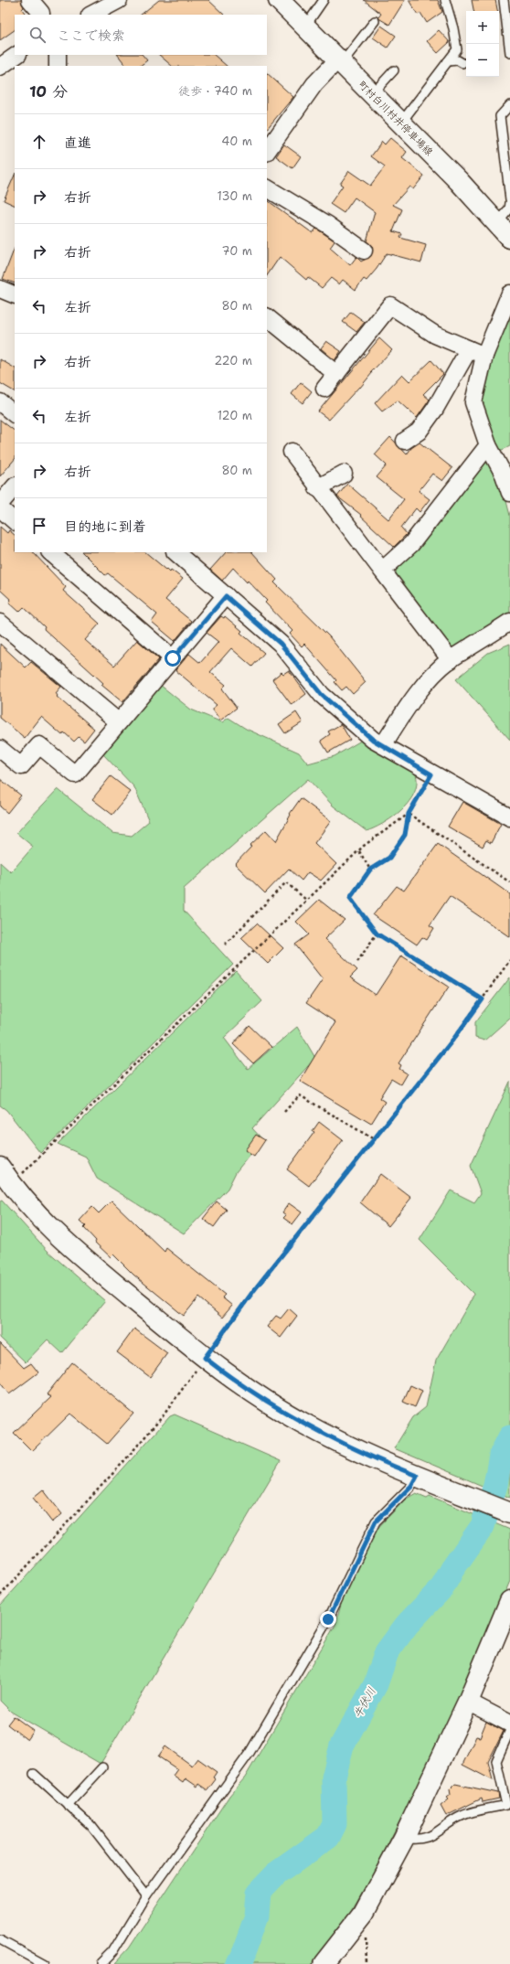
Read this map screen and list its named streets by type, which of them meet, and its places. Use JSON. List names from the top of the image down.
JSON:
{
  "streets": {
    "street": ["町村白川村井停車場線"]
  },
  "water": ["牛伏川"],
  "page": {
    "map_buttons": ["+", "−"],
    "search": "ここで検索",
    "heading": ["10 分", "徒歩 · 740 m"],
    "list": [
      ["直進", "40 m"],
      ["右折", "130 m"],
      ["右折", "70 m"],
      ["左折", "80 m"],
      ["右折", "220 m"],
      ["左折", "120 m"],
      ["右折", "80 m"],
      "目的地に到着"
    ]
  }
}
